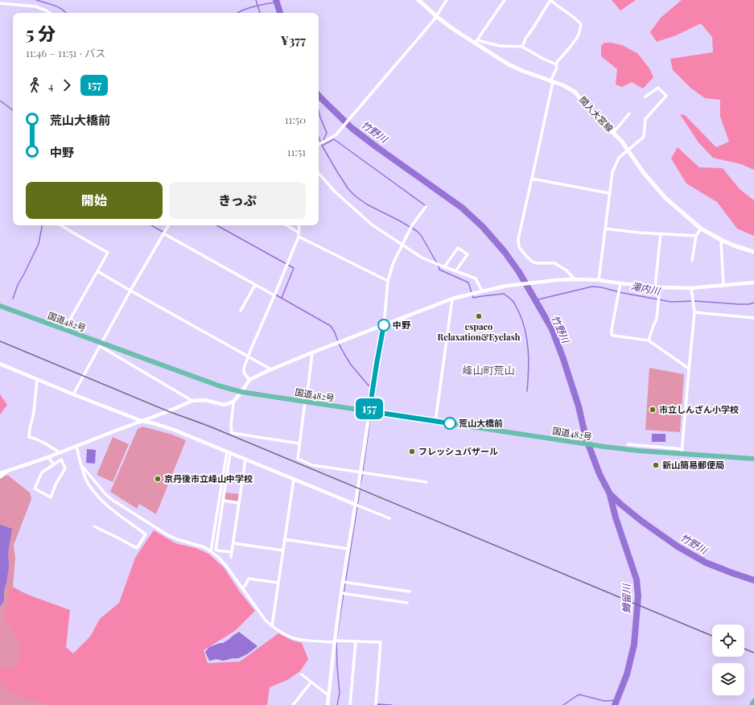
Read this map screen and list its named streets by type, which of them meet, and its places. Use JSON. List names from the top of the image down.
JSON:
{
  "streets": {
    "highway": ["国道482号"],
    "main road": ["間人大宮線"]
  },
  "districts": ["峰山町荒山"],
  "water": ["竹野川", "滝内川", "鱒留川"],
  "places": [
    "espaco Relaxation&Eyelash",
    "中野",
    "市立しんざん小学校",
    "荒山大橋前",
    "フレッシュバザール",
    "新山簡易郵便局",
    "京丹後市立峰山中学校"
  ],
  "lines": ["bus line 157"],
  "page": {
    "on_map": "157",
    "heading": ["5 分", "11:46 – 11:51 · バス", "¥377"],
    "legs": ["4", "157"],
    "list": [
      {
        "name": "荒山大橋前",
        "value": "11:50"
      },
      {
        "name": "中野",
        "value": "11:51"
      }
    ],
    "buttons": ["開始", "きっぷ"]
  }
}
